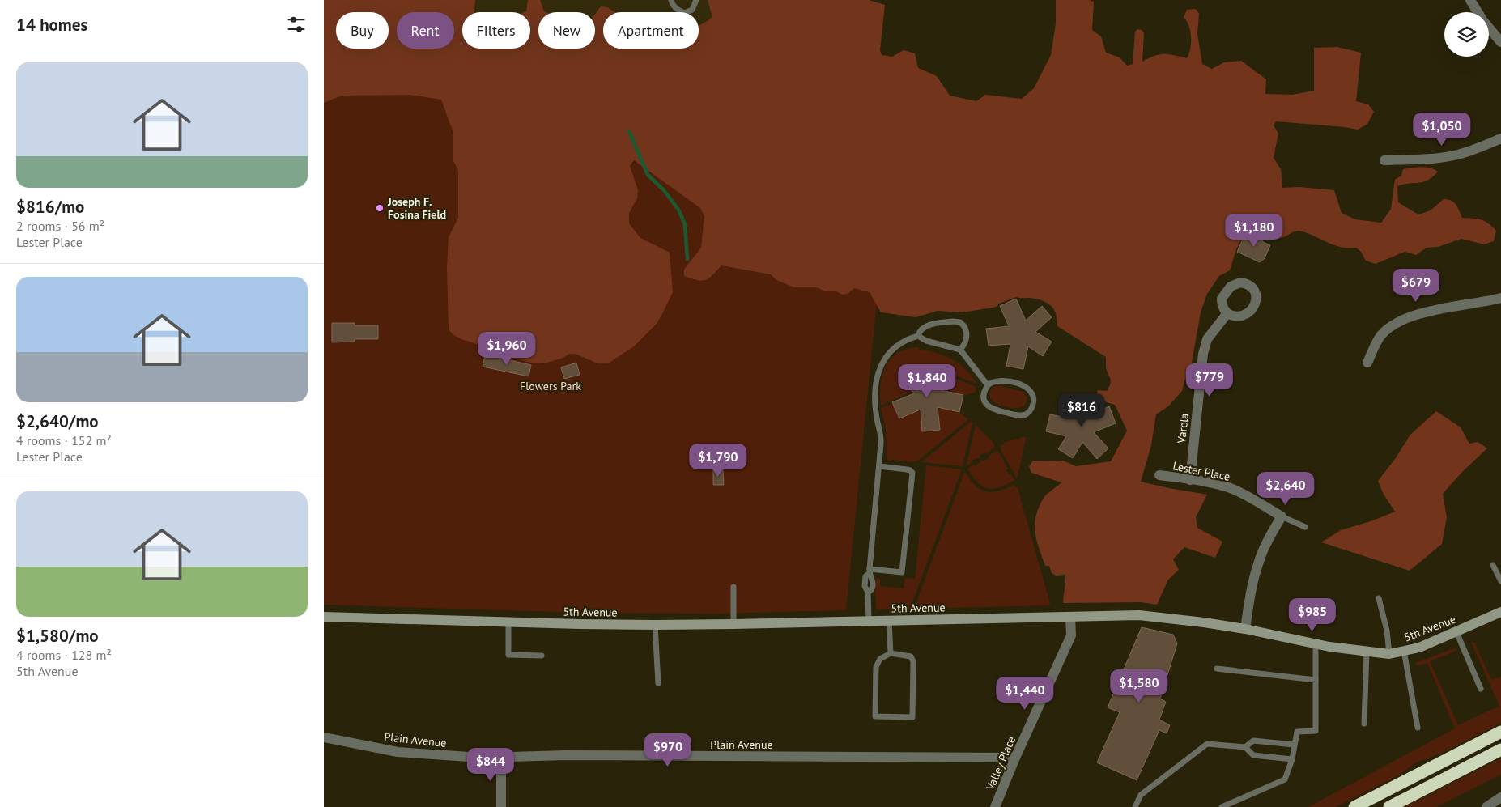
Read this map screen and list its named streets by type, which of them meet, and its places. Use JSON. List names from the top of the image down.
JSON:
{
  "streets": {
    "street": [
      "Varela",
      "Lester Place",
      "5th Avenue",
      "Plain Avenue",
      "Valley Place"
    ]
  },
  "crossings": [
    ["Varela", "Lester Place"],
    ["5th Avenue", "Valley Place"],
    ["Plain Avenue", "Valley Place"]
  ],
  "parks": ["Flowers Park"],
  "places": ["Joseph F. Fosina Field"],
  "page": {
    "heading": "14 homes",
    "chip": [
      "Buy",
      "Rent",
      "Filters",
      "New",
      "Apartment"
    ],
    "list": [
      {
        "name": "$816/mo",
        "note": "2 rooms · 56 m² · Lester Place"
      },
      {
        "name": "$2,640/mo",
        "note": "4 rooms · 152 m² · Lester Place"
      },
      {
        "name": "$1,580/mo",
        "note": "4 rooms · 128 m² · 5th Avenue"
      }
    ],
    "price": [
      "$1,050",
      "$1,180",
      "$679",
      "$1,960",
      "$779",
      "$1,840",
      "$816",
      "$1,790",
      "$2,640",
      "$985",
      "$1,580",
      "$1,440",
      "$970",
      "$844"
    ]
  }
}
